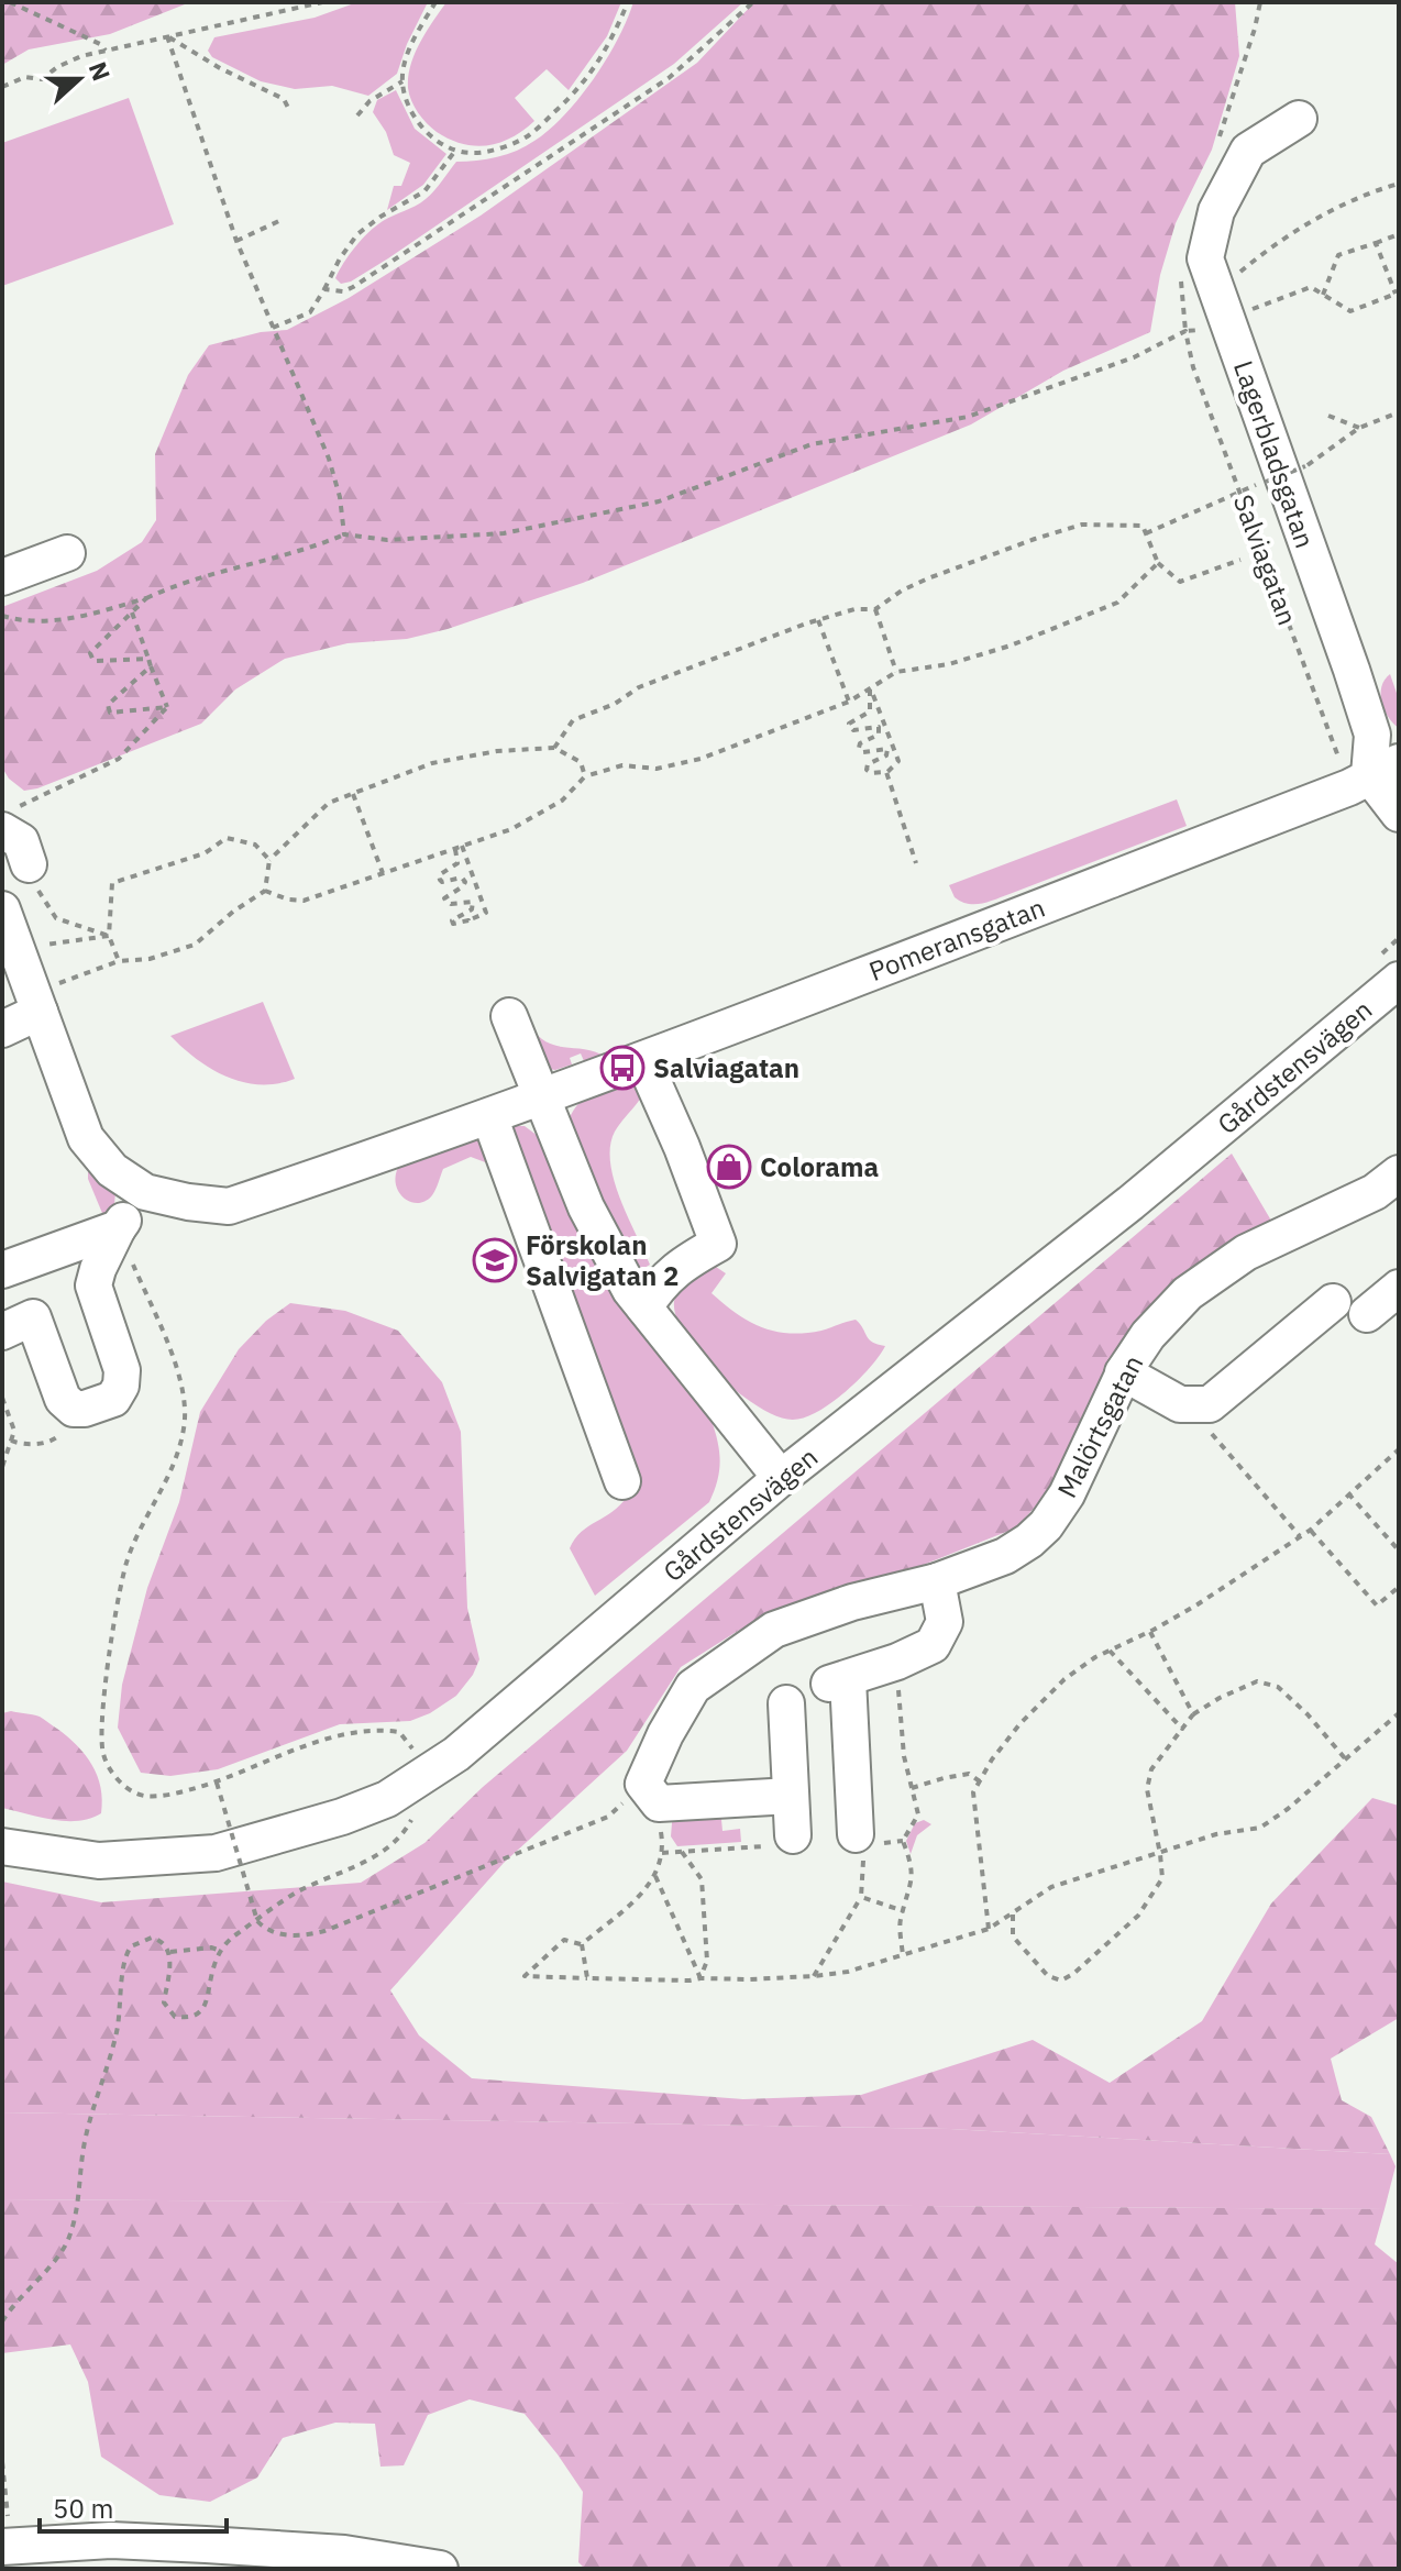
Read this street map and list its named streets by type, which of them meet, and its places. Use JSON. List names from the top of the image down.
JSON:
{
  "streets": {
    "street": [
      "Lagerbladsgatan",
      "Pomeransgatan",
      "Gårdstensvägen",
      "Malörtsgatan"
    ],
    "path": ["Salviagatan"]
  },
  "crossings": [
    ["Lagerbladsgatan", "Salviagatan"],
    ["Lagerbladsgatan", "Pomeransgatan"],
    ["Salviagatan", "Pomeransgatan"]
  ],
  "places": {
    "bus stop": ["Salviagatan"],
    "shop": ["Colorama"],
    "school or university": ["Förskolan Salvigatan 2"]
  },
  "scale_bar": "50 m",
  "north": "right"
}
